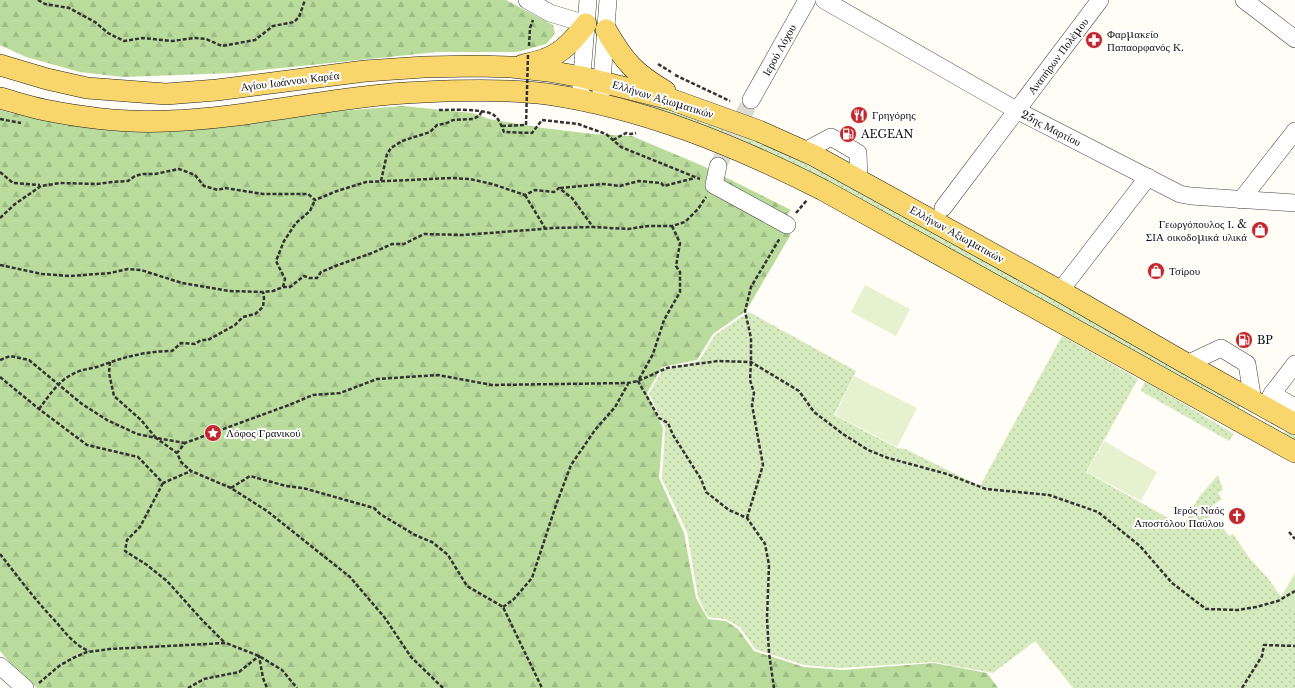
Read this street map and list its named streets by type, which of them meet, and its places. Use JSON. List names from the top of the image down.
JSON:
{
  "streets": {
    "main road": ["Αγίου Ιωάννου Καρέα", "Ελλήνων Αξιωματικών"],
    "street": ["Ιερού Λόχου", "Αναπήρων Πολέμου", "25ης Μαρτίου"]
  },
  "crossings": [
    ["Αναπήρων Πολέμου", "25ης Μαρτίου"],
    ["Αγίου Ιωάννου Καρέα", "Ελλήνων Αξιωματικών"]
  ],
  "places": {
    "pharmacy": ["Φαρμακείο Παπαορφανός Κ."],
    "restaurant": ["Γρηγόρης"],
    "fuel station": ["AEGEAN", "BP"],
    "shop": ["Γεωργόπουλος Ι. & ΣΙΑ οικοδομικά υλικά", "Τσίρου"],
    "place": ["Λόφος Γρανικού"],
    "church": ["Ιερός Ναός Αποστόλου Παύλου"]
  }
}
